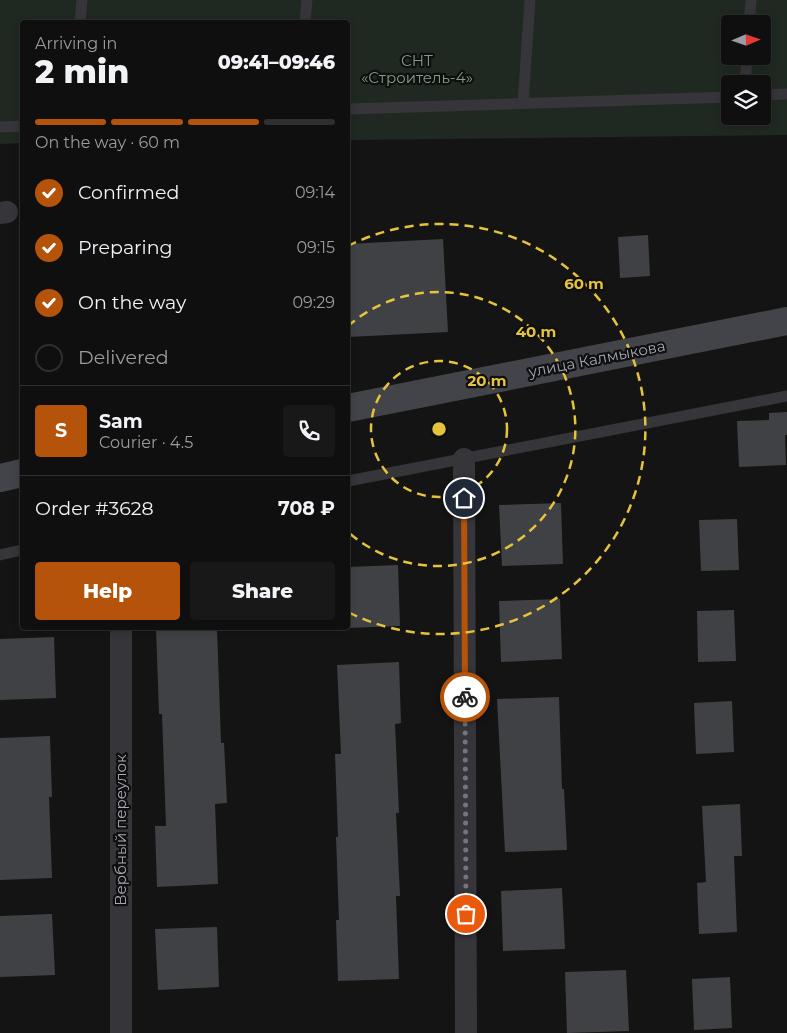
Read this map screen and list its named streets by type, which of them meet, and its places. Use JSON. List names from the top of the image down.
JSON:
{
  "streets": {
    "main road": ["улица Калмыкова"],
    "street": ["Вербный переулок"]
  },
  "parks": ["СНТ «Строитель-4»"],
  "north": "right",
  "page": {
    "heading": ["2 min", "Arriving in", "09:41–09:46"],
    "panel": [
      "Sam",
      "Courier · 4.5",
      "Order #3628",
      "708 ₽"
    ],
    "bar": "On the way · 60 m",
    "list": [
      ["Confirmed", "09:14"],
      ["Preparing", "09:15"],
      ["On the way", "09:29"],
      "Delivered"
    ],
    "round": "S",
    "buttons": ["Help", "Share"]
  },
  "rings": ["60 m", "40 m", "20 m"]
}
